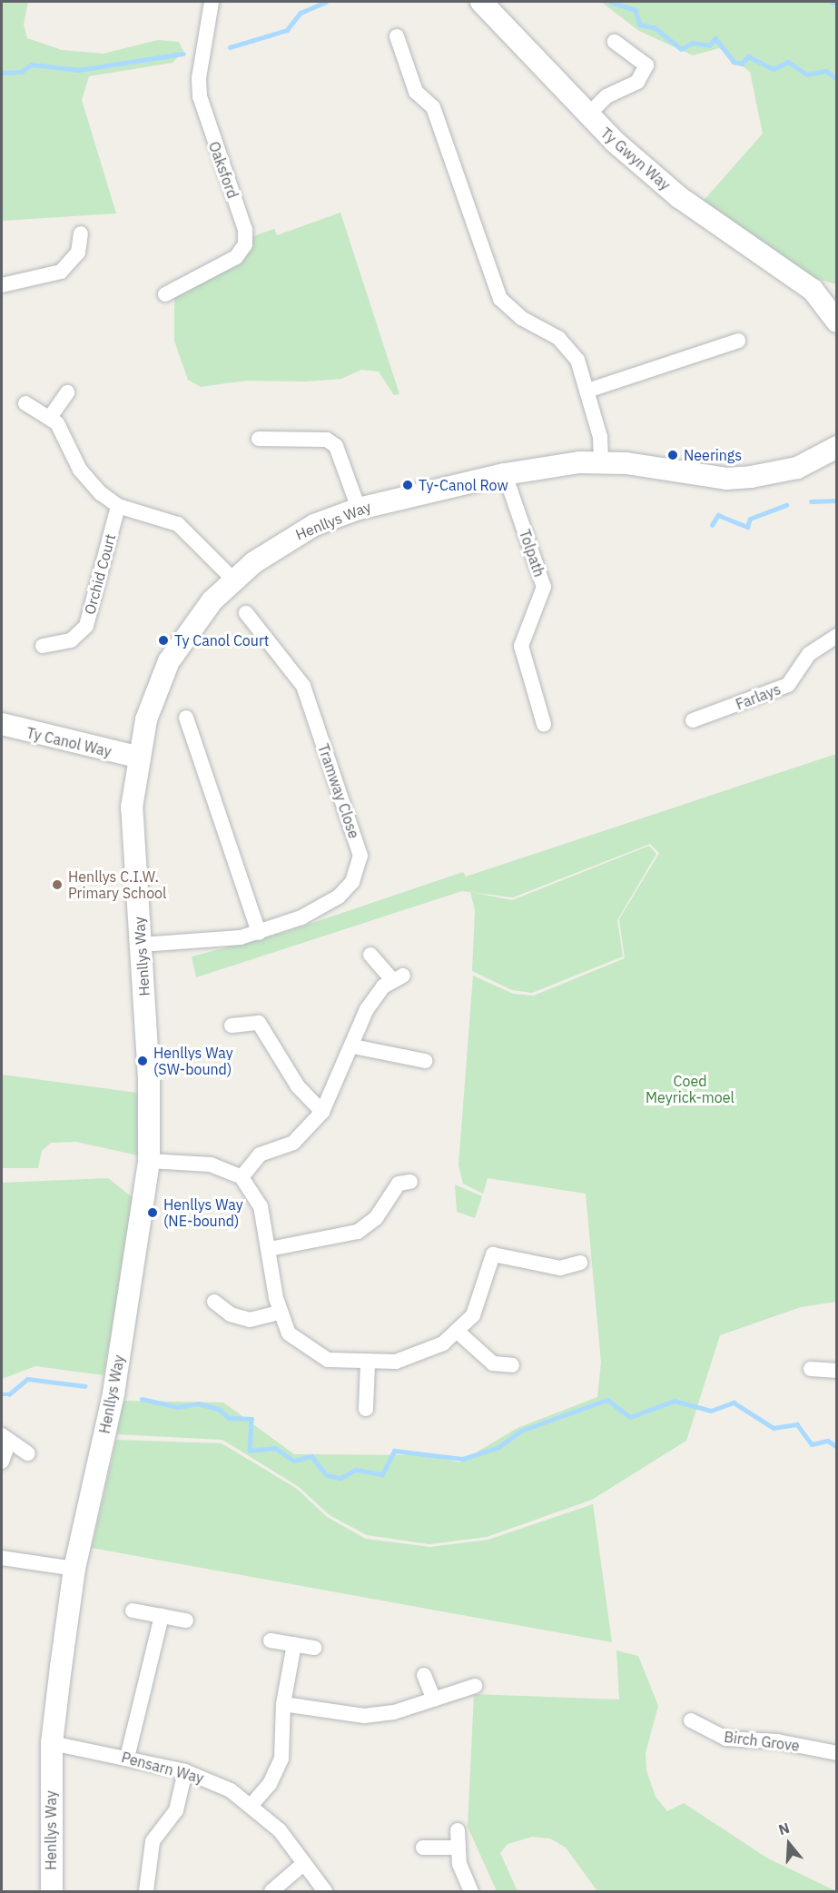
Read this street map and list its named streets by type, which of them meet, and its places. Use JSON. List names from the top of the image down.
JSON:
{
  "streets": {
    "street": [
      "Ty Gwyn Way",
      "Oaksford",
      "Henllys Way",
      "Tolpath",
      "Orchid Court",
      "Farlays",
      "Ty Canol Way",
      "Tramway Close",
      "Birch Grove",
      "Pensarn Way"
    ]
  },
  "crossings": [
    ["Henllys Way", "Tolpath"],
    ["Henllys Way", "Ty Canol Way"],
    ["Henllys Way", "Tramway Close"],
    ["Henllys Way", "Pensarn Way"]
  ],
  "parks": ["Coed Meyrick-moel"],
  "places": [
    "Neerings",
    "Ty-Canol Row",
    "Ty Canol Court",
    "Henllys C.I.W. Primary School",
    "Henllys Way (SW-bound)",
    "Henllys Way (NE-bound)"
  ],
  "north": "top"
}
